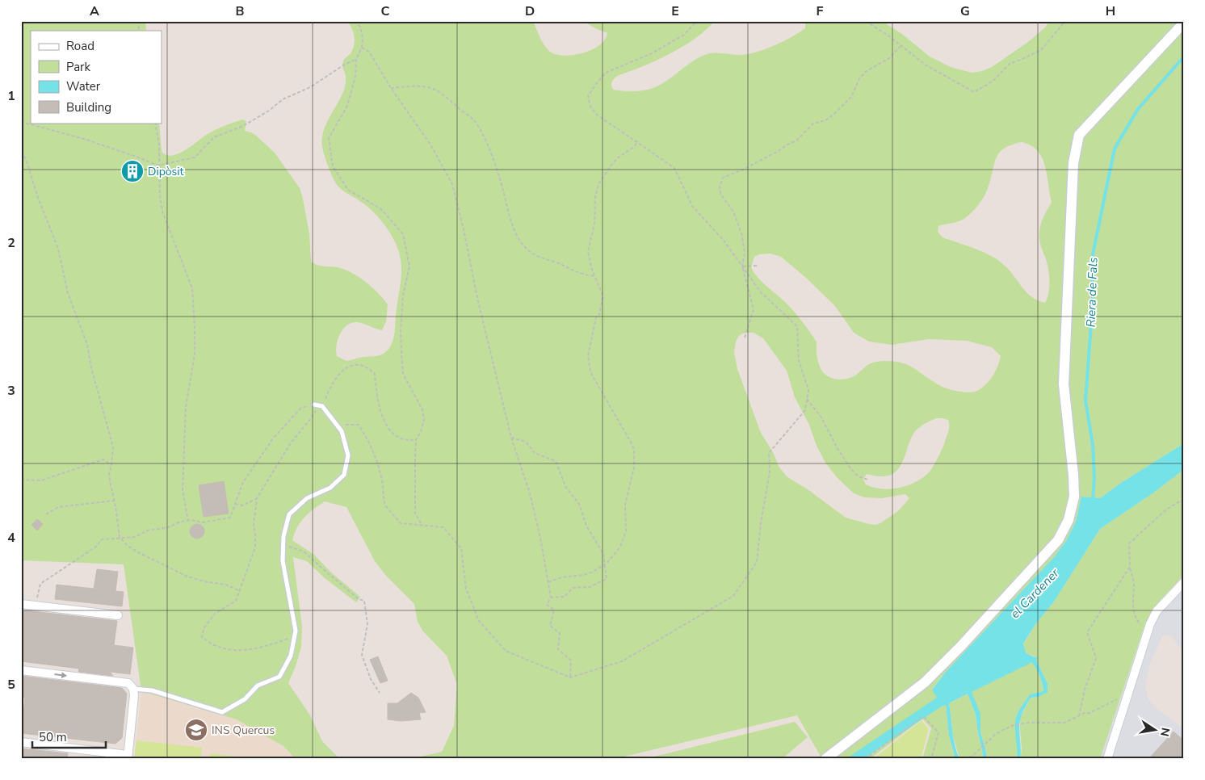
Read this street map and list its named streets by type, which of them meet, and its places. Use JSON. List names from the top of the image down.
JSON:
{
  "water": ["Riera de Fals", "el Cardener"],
  "places": {
    "building": ["Dipòsit"],
    "school or university": ["INS Quercus"]
  },
  "legend": [
    "Road",
    "Park",
    "Water",
    "Building"
  ],
  "scale_bar": "50 m",
  "north": "right",
  "grid": {
    "columns": [
      "A",
      "B",
      "C",
      "D",
      "E",
      "F",
      "G",
      "H"
    ],
    "rows": [
      "1",
      "2",
      "3",
      "4",
      "5"
    ]
  }
}
